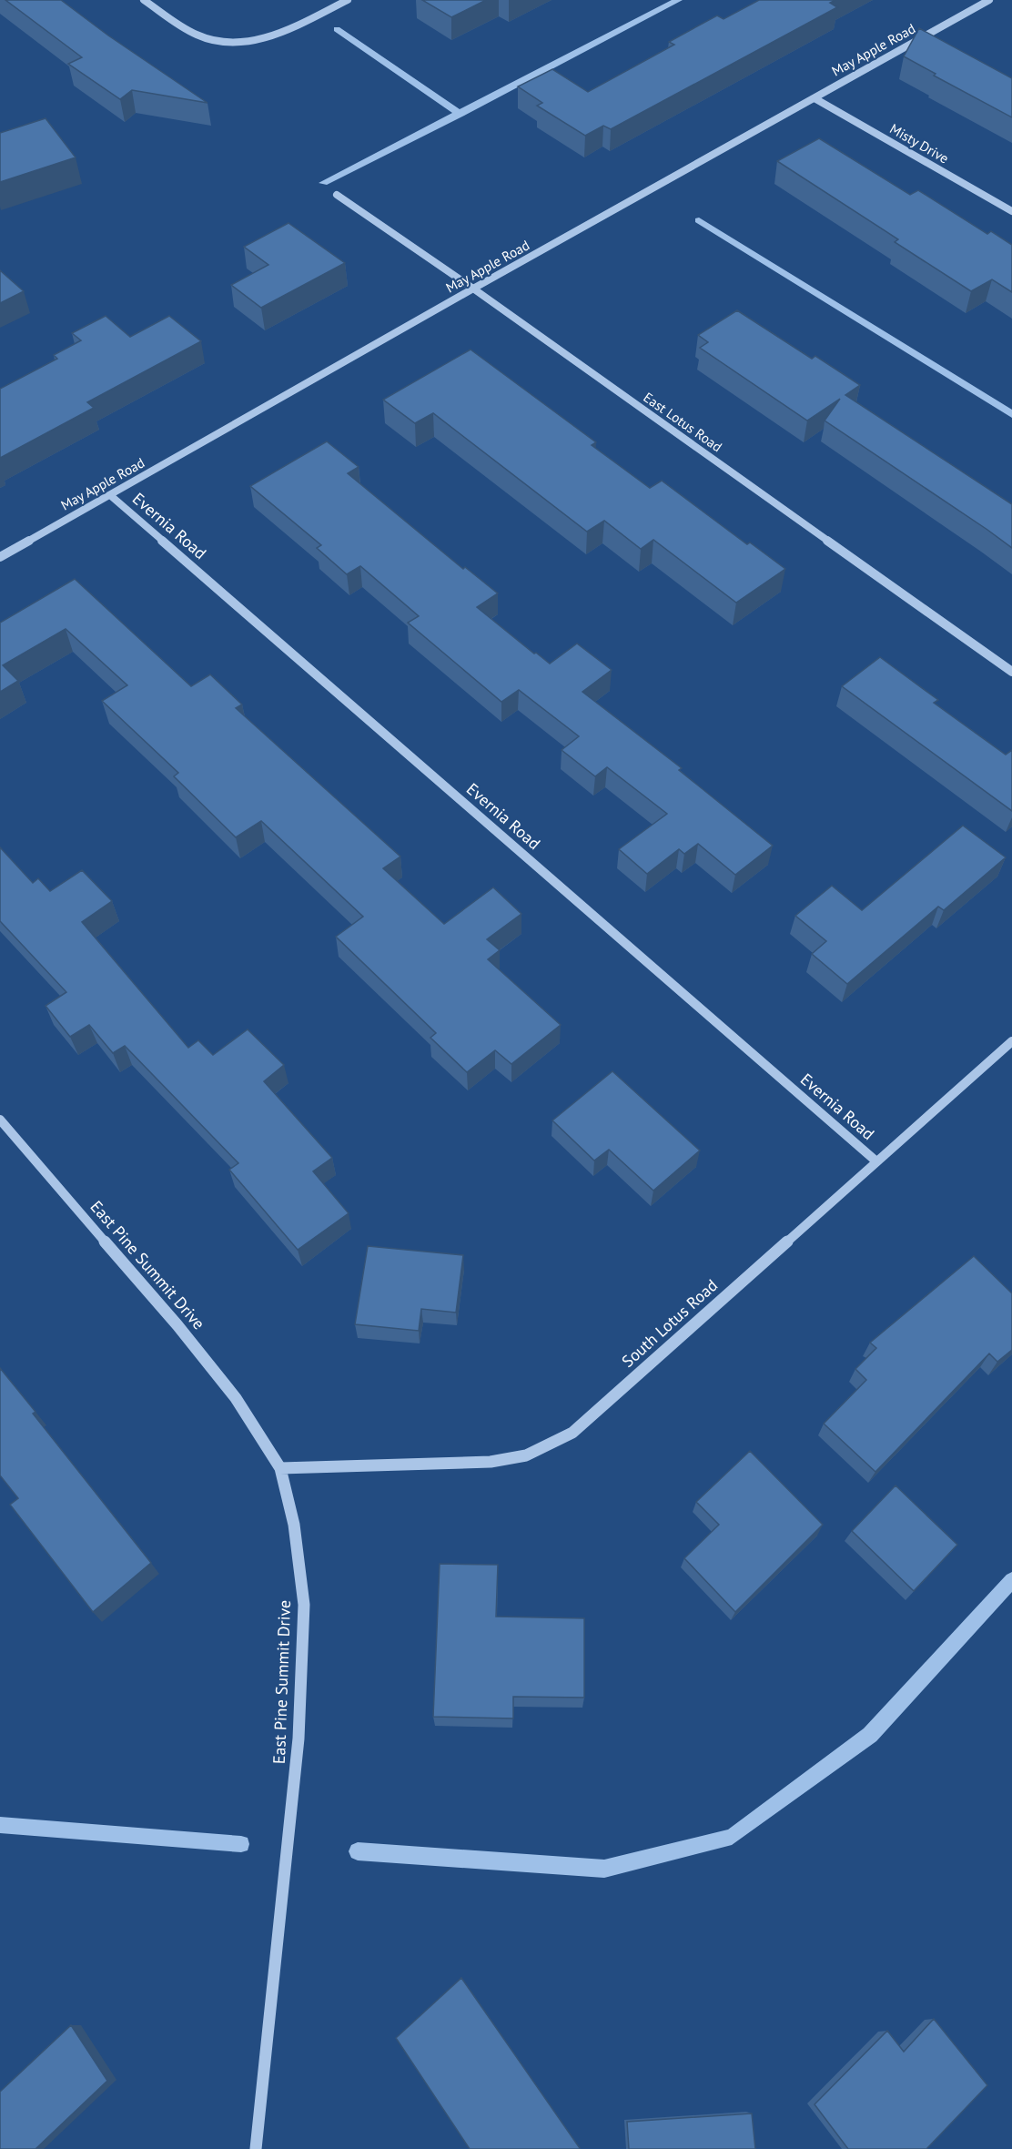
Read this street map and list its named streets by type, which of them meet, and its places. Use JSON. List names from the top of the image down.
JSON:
{
  "streets": {
    "street": [
      "May Apple Road",
      "Misty Drive",
      "East Lotus Road",
      "Evernia Road",
      "East Pine Summit Drive",
      "South Lotus Road"
    ]
  },
  "crossings": [
    ["May Apple Road", "Misty Drive"],
    ["May Apple Road", "East Lotus Road"],
    ["May Apple Road", "Evernia Road"],
    ["Evernia Road", "South Lotus Road"],
    ["East Pine Summit Drive", "South Lotus Road"]
  ]
}
